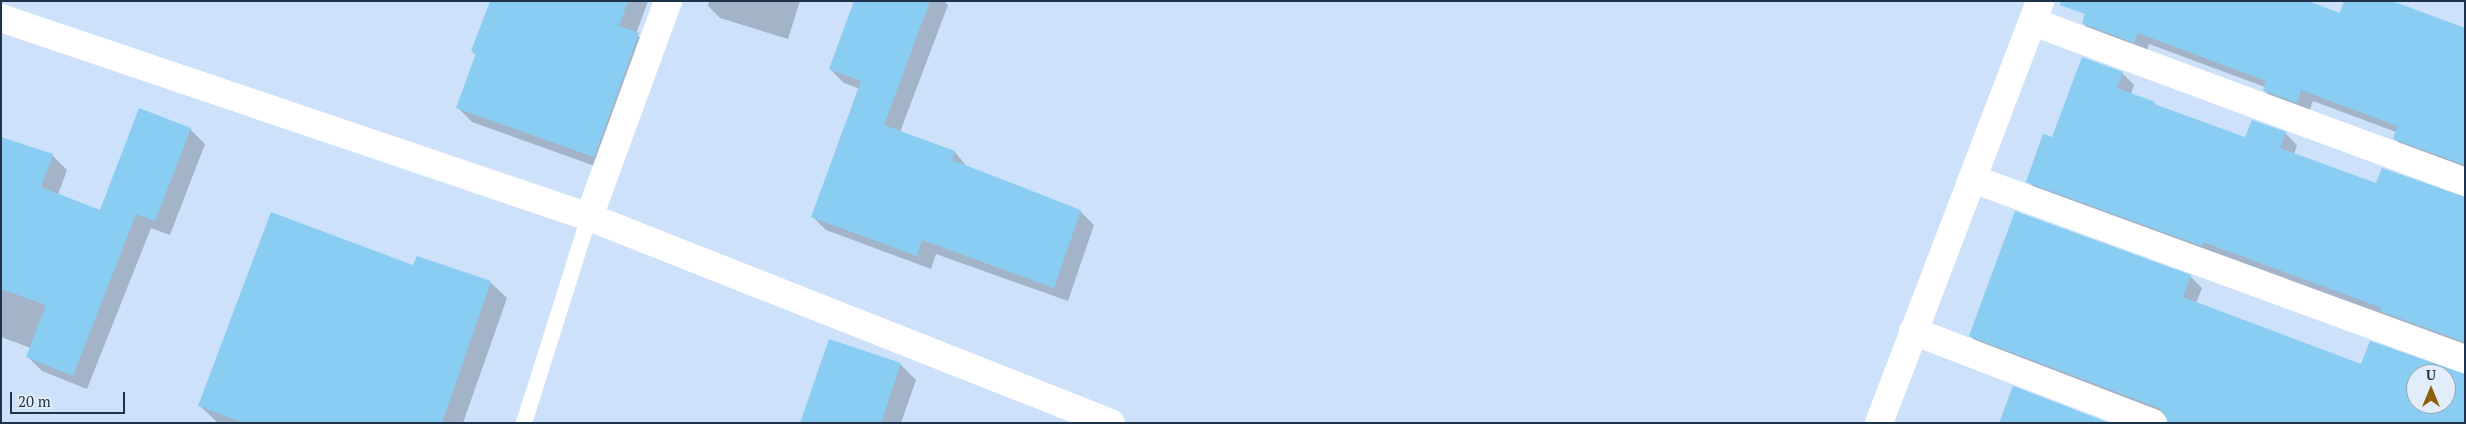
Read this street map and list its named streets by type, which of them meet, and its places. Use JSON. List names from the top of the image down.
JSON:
{
  "scale_bar": "20 m",
  "north": "top"
}
